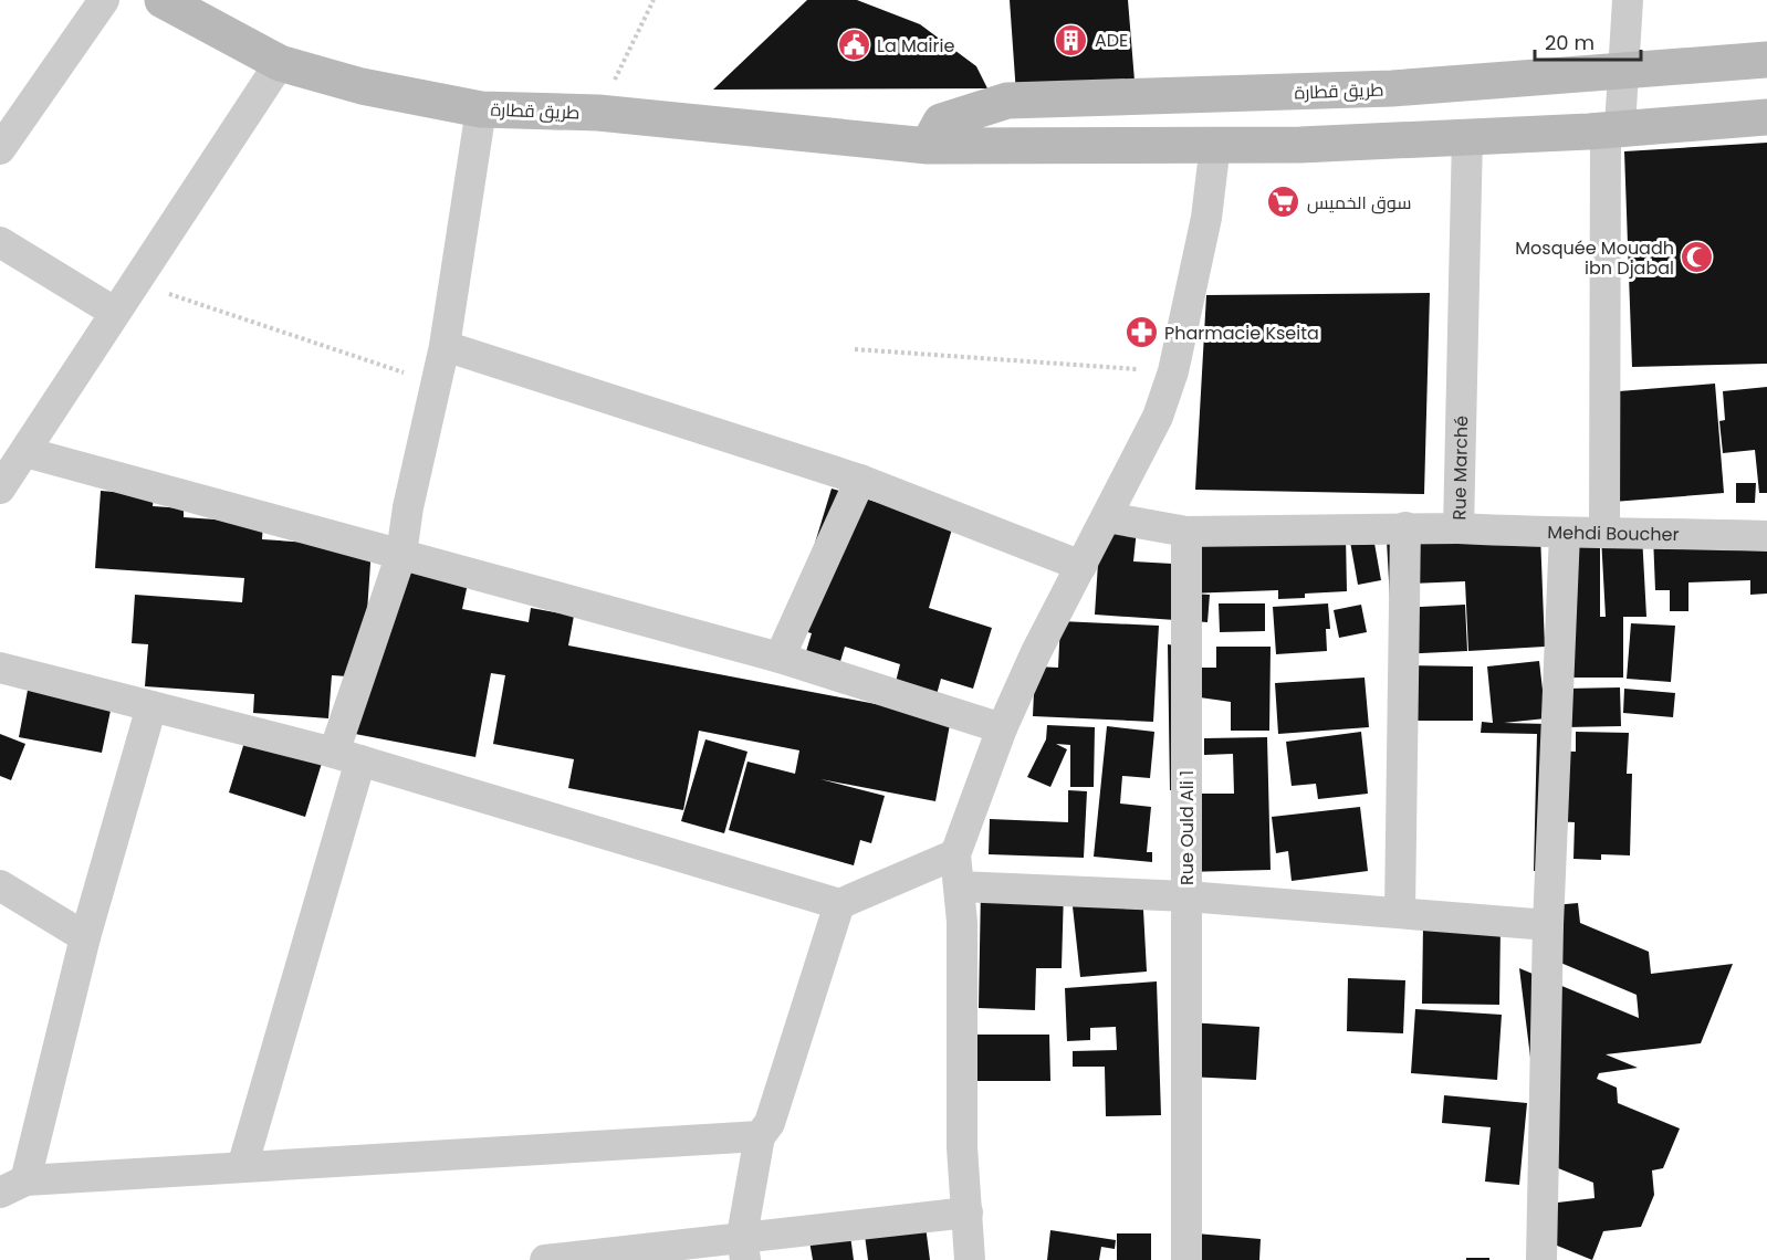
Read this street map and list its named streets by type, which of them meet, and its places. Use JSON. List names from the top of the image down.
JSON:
{
  "streets": {
    "main road": ["طريق قطارة"],
    "street": ["Rue Marché", "Mehdi Boucher", "Rue Ould Ali 1"]
  },
  "crossings": [
    ["طريق قطارة", "Rue Marché"],
    ["Rue Marché", "Mehdi Boucher"],
    ["Rue Marché", "Rue Ould Ali 1"]
  ],
  "places": {
    "building": ["ADE"],
    "public building": ["La Mairie"],
    "supermarket": ["سوق الخميس"],
    "mosque": ["Mosquée Mouadh ibn Djabal"],
    "pharmacy": ["Pharmacie Kseita"]
  },
  "scale_bar": "20 m"
}
